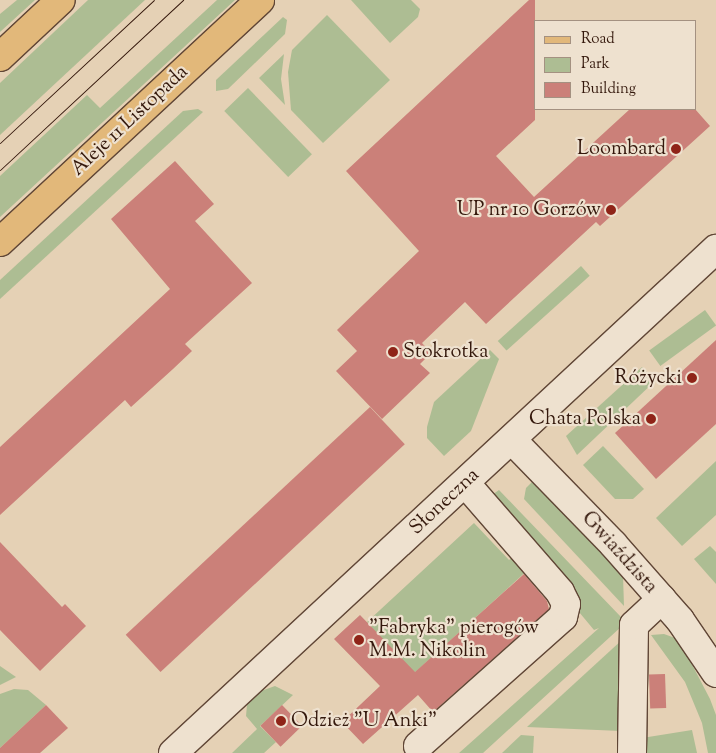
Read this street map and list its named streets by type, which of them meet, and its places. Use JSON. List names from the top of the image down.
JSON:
{
  "streets": {
    "main road": ["Aleje 11 Listopada"],
    "street": ["Słoneczna", "Gwiaździsta"]
  },
  "crossings": [
    ["Słoneczna", "Gwiaździsta"]
  ],
  "places": [
    "Loombard",
    "UP nr 10 Gorzów",
    "Stokrotka",
    "Różycki",
    "Chata Polska",
    "\"Fabryka\" pierogów M.M. Nikolin",
    "Odzież \"U Anki\""
  ],
  "legend": ["Road", "Park", "Building"]
}
